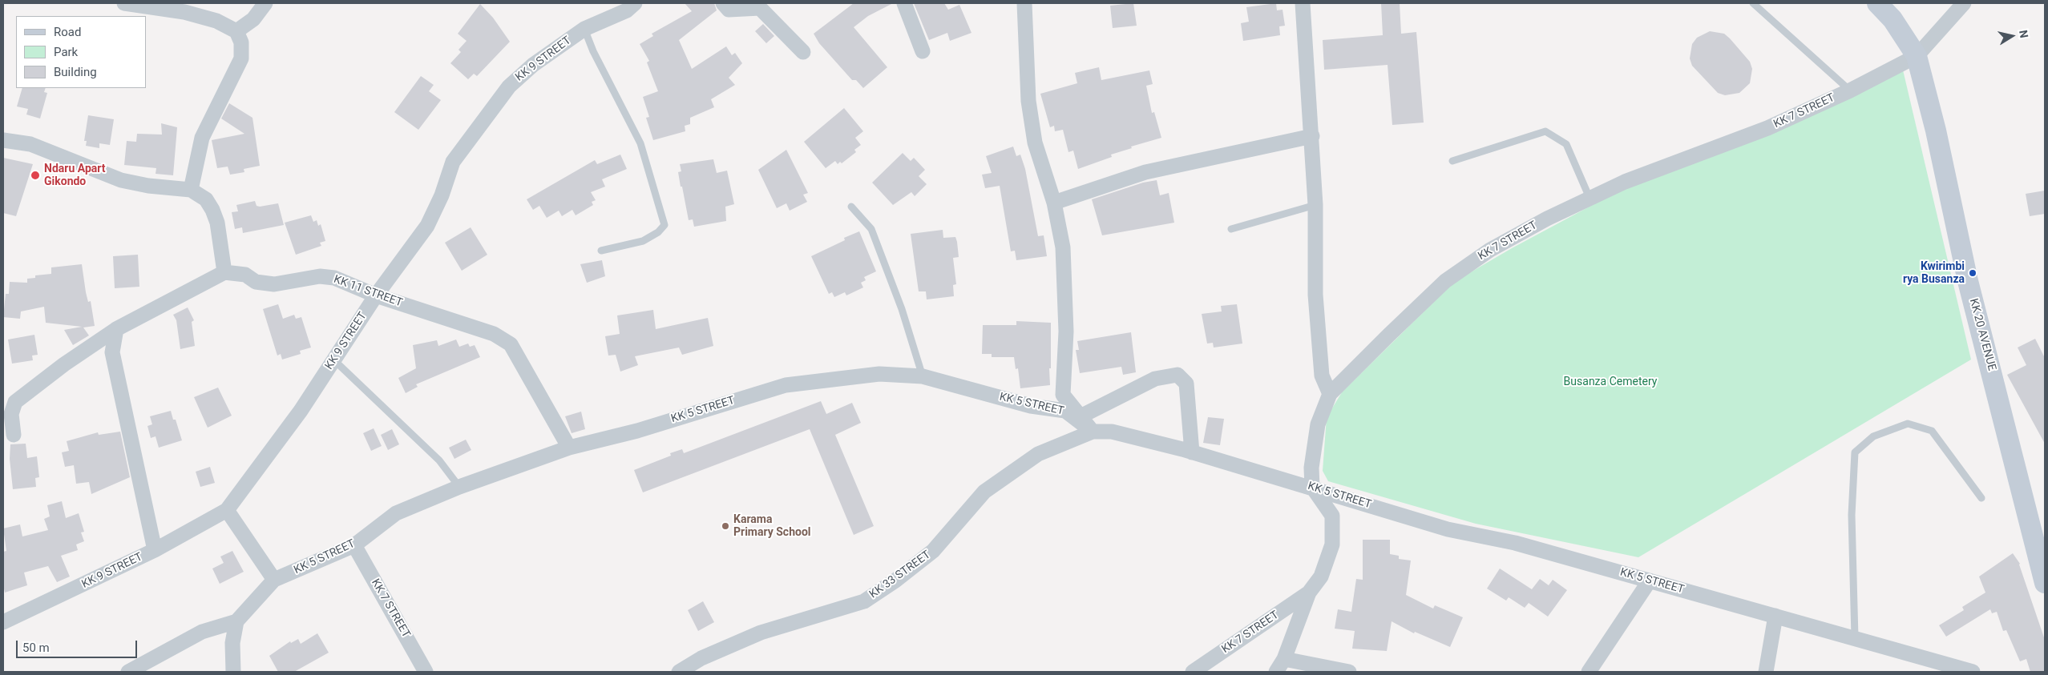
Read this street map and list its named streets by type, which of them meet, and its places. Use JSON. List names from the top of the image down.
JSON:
{
  "streets": {
    "main road": ["KK 20 AVENUE"],
    "street": [
      "KK 9 STREET",
      "KK 7 STREET",
      "KK 11 STREET",
      "KK 5 STREET",
      "KK 33 STREET"
    ]
  },
  "crossings": [
    ["KK 9 STREET", "KK 11 STREET"],
    ["KK 7 STREET", "KK 20 AVENUE"],
    ["KK 7 STREET", "KK 5 STREET"],
    ["KK 11 STREET", "KK 5 STREET"],
    ["KK 5 STREET", "KK 33 STREET"]
  ],
  "parks": ["Busanza Cemetery"],
  "places": ["Ndaru Apart Gikondo", "Kwirimbi rya Busanza", "Karama Primary School"],
  "legend": ["Road", "Park", "Building"],
  "scale_bar": "50 m",
  "north": "right"
}
